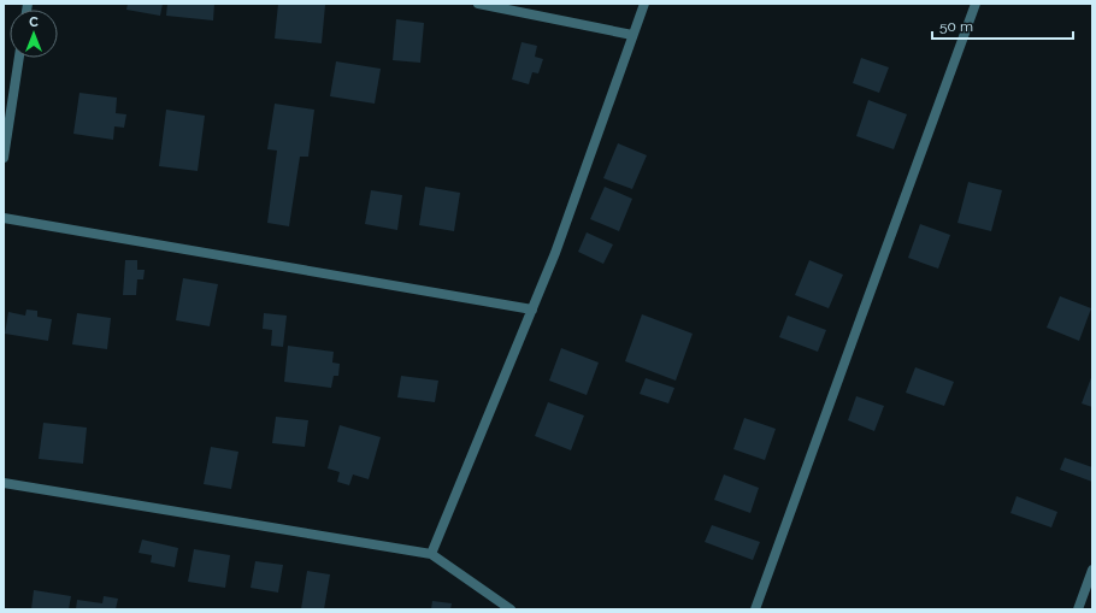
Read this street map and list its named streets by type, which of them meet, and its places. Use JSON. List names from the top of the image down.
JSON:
{
  "scale_bar": "50 m",
  "north": "top"
}
